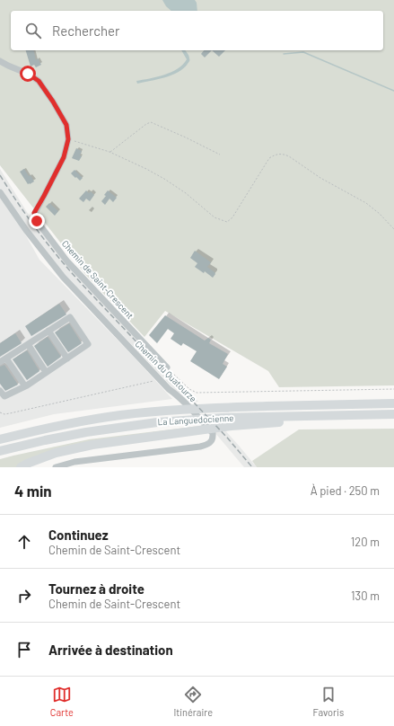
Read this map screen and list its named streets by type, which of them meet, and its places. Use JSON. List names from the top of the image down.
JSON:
{
  "streets": {
    "highway": ["La Languedocienne"],
    "street": ["Chemin de Saint-Crescent", "Chemin du Quatourze"]
  },
  "page": {
    "search": "Rechercher",
    "heading": ["4 min", "À pied · 250 m"],
    "list": [
      ["Continuez", "Chemin de Saint-Crescent", "120 m"],
      ["Tournez à droite", "Chemin de Saint-Crescent", "130 m"],
      "Arrivée à destination"
    ],
    "nav": ["Carte", "Itinéraire", "Favoris"]
  }
}
